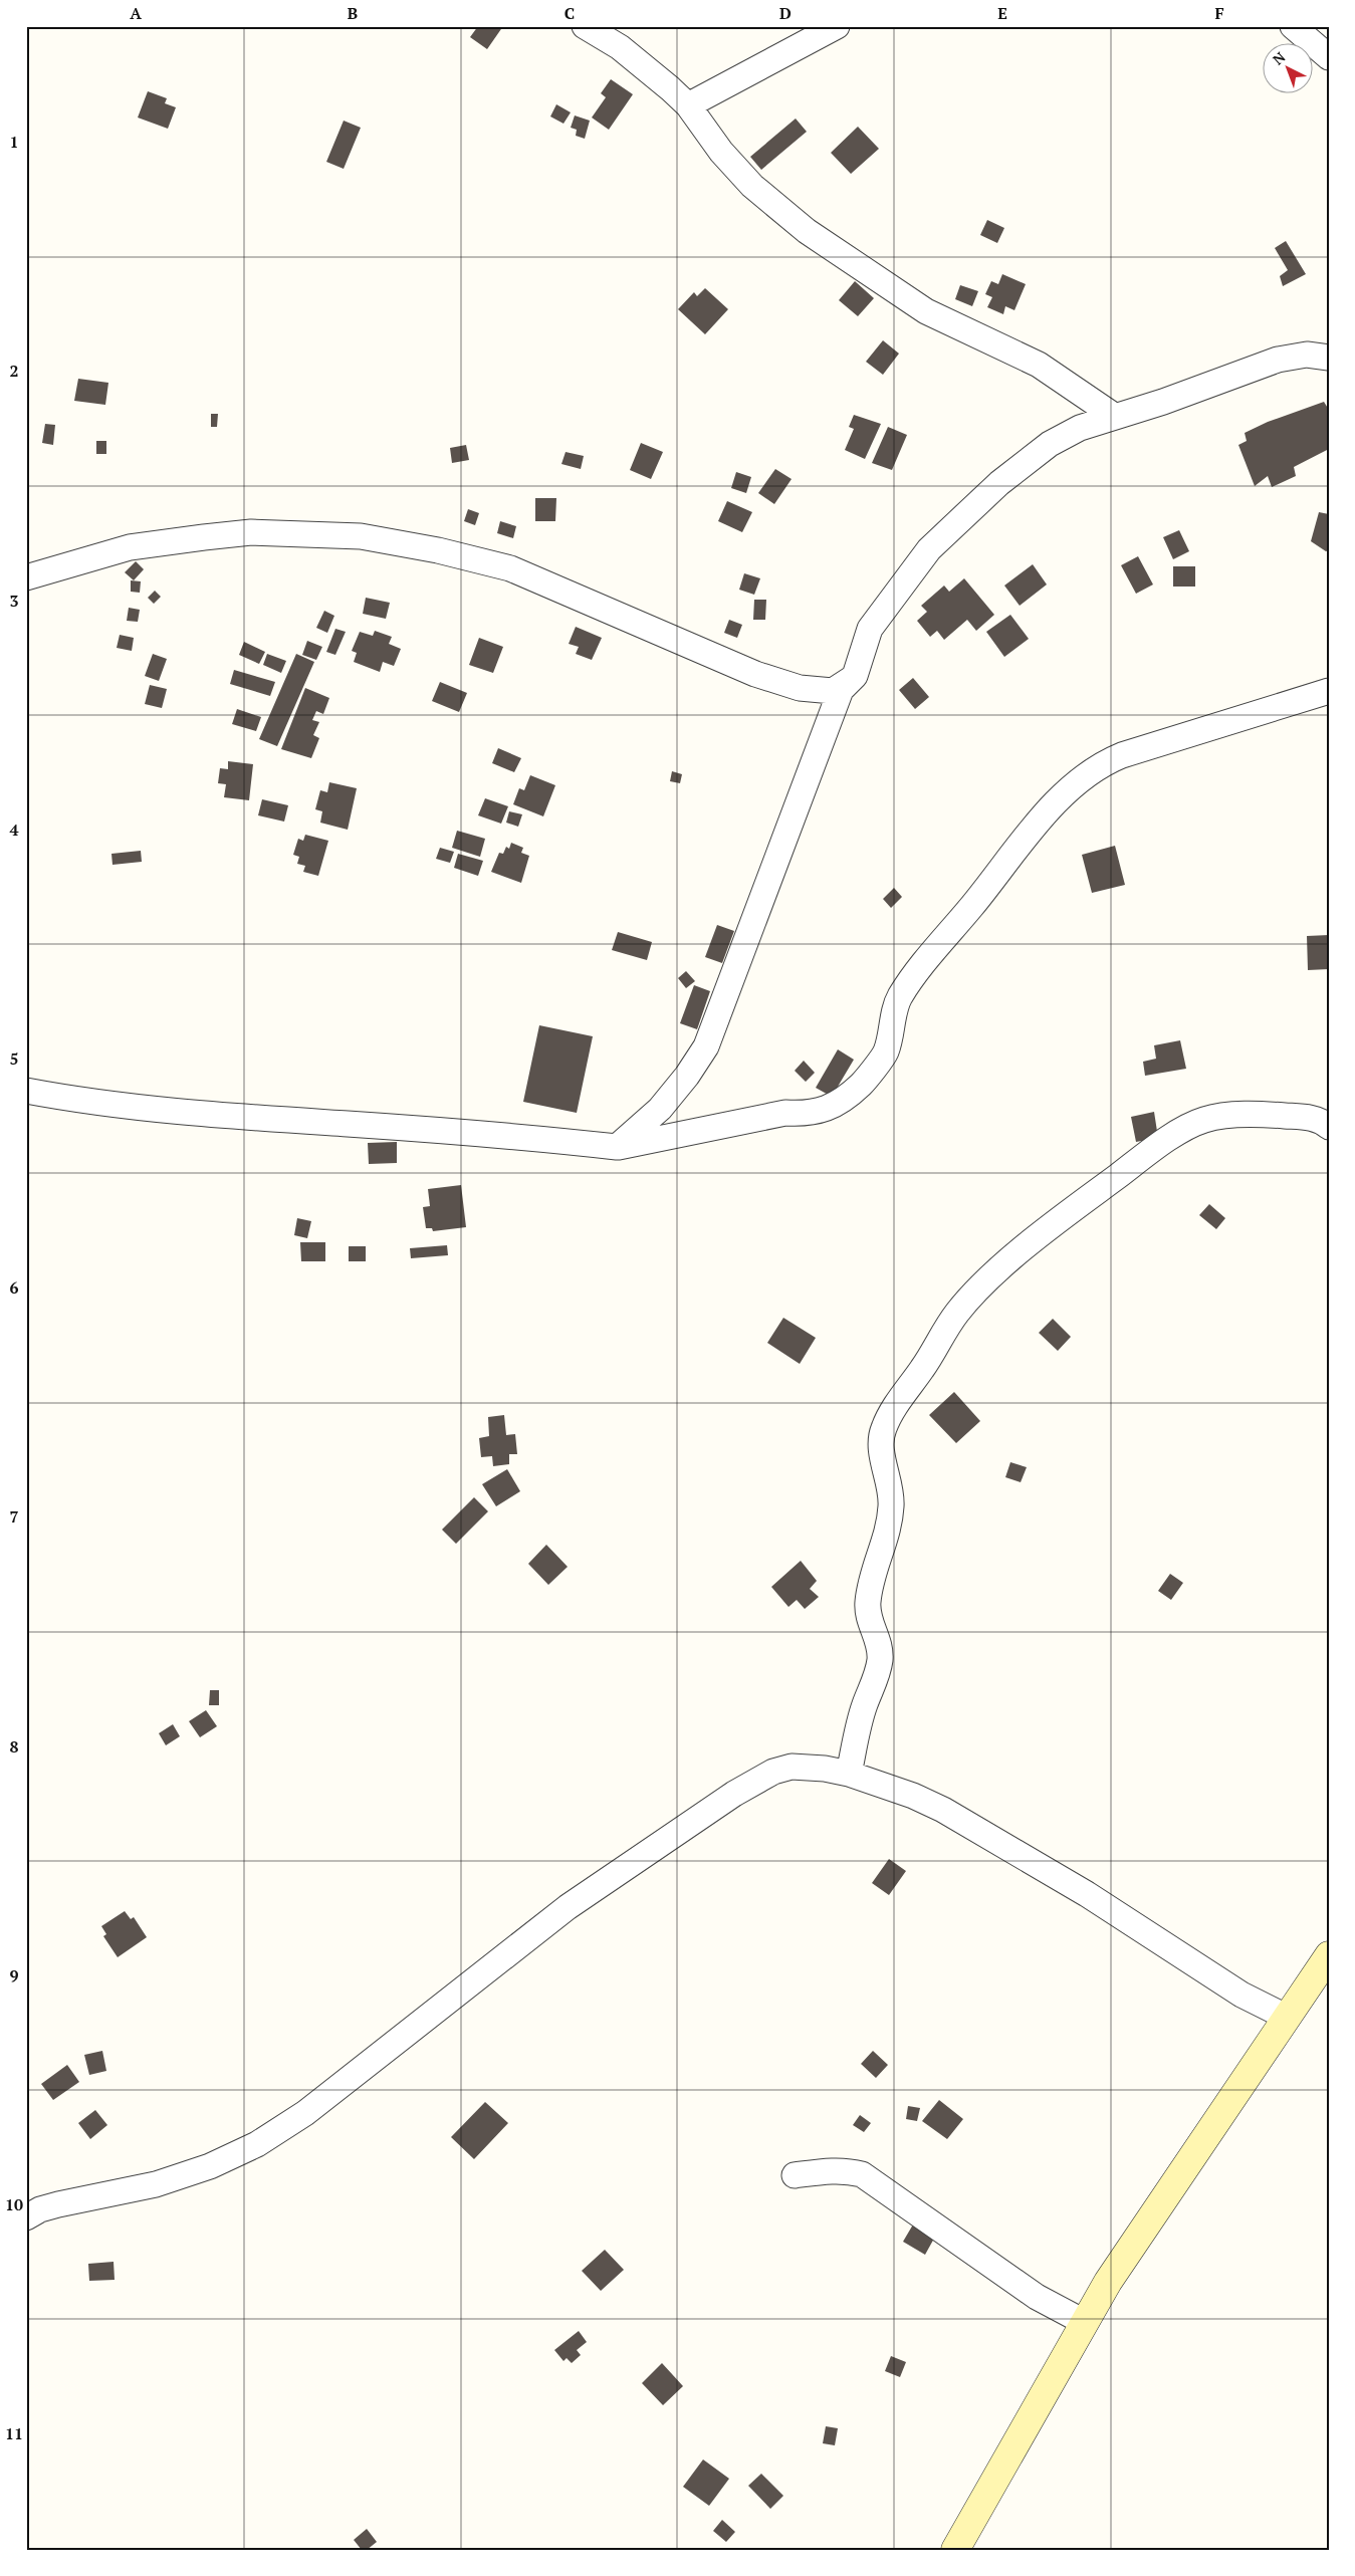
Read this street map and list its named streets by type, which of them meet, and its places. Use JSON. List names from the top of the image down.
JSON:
{
  "north": "top left",
  "grid": {
    "columns": [
      "A",
      "B",
      "C",
      "D",
      "E",
      "F"
    ],
    "rows": [
      "1",
      "2",
      "3",
      "4",
      "5",
      "6",
      "7",
      "8",
      "9",
      "10",
      "11"
    ]
  }
}
